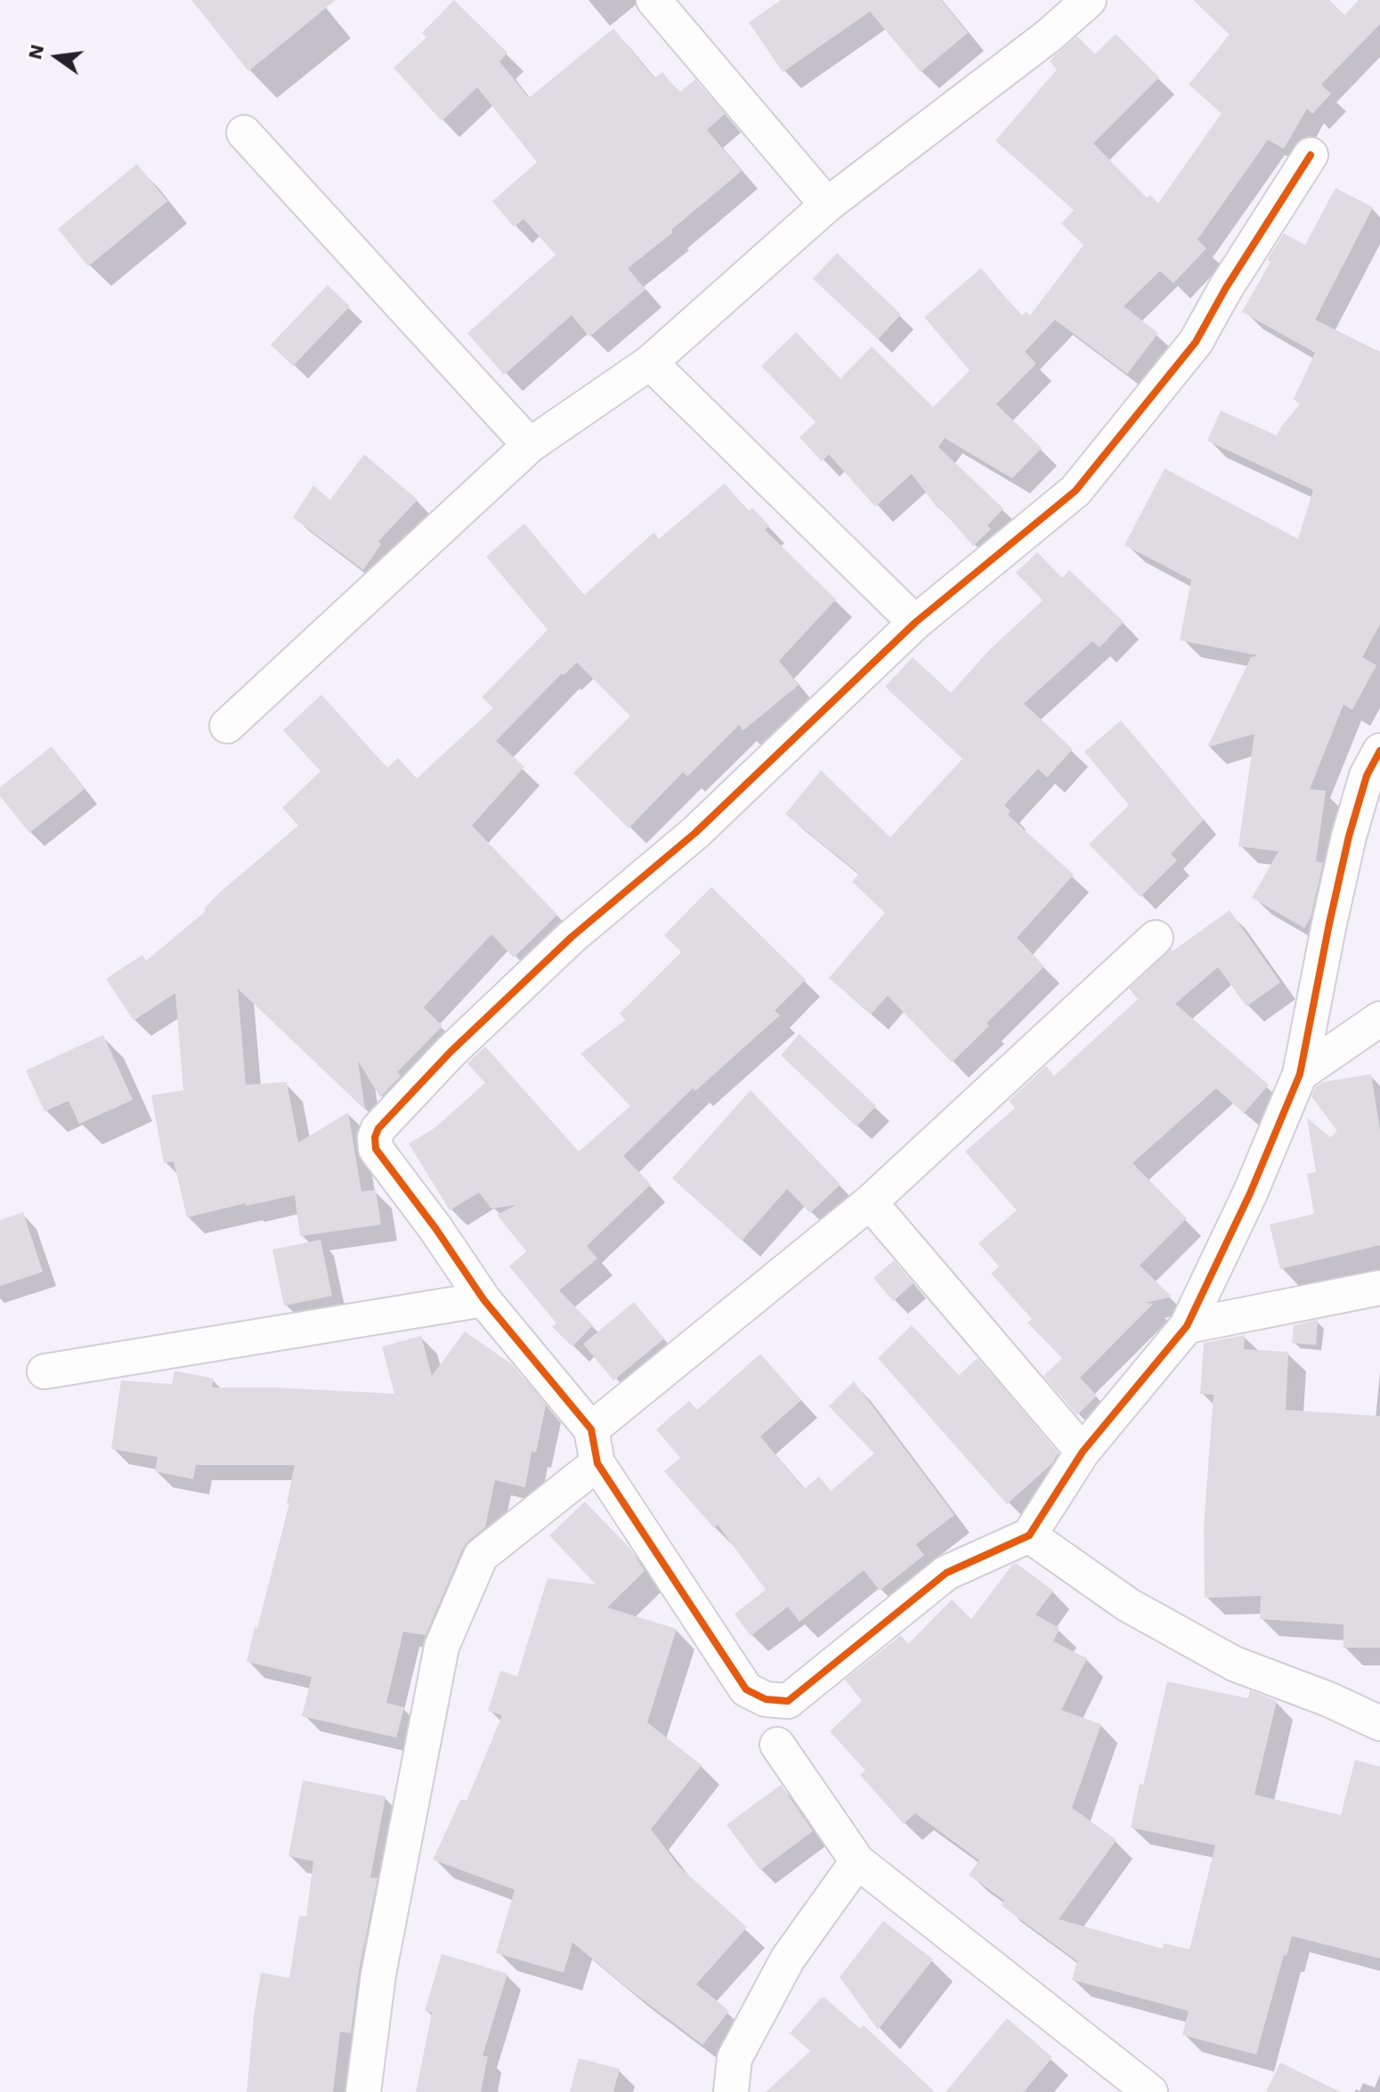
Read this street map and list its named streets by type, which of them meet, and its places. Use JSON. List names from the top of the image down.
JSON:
{
  "north": "left"
}
